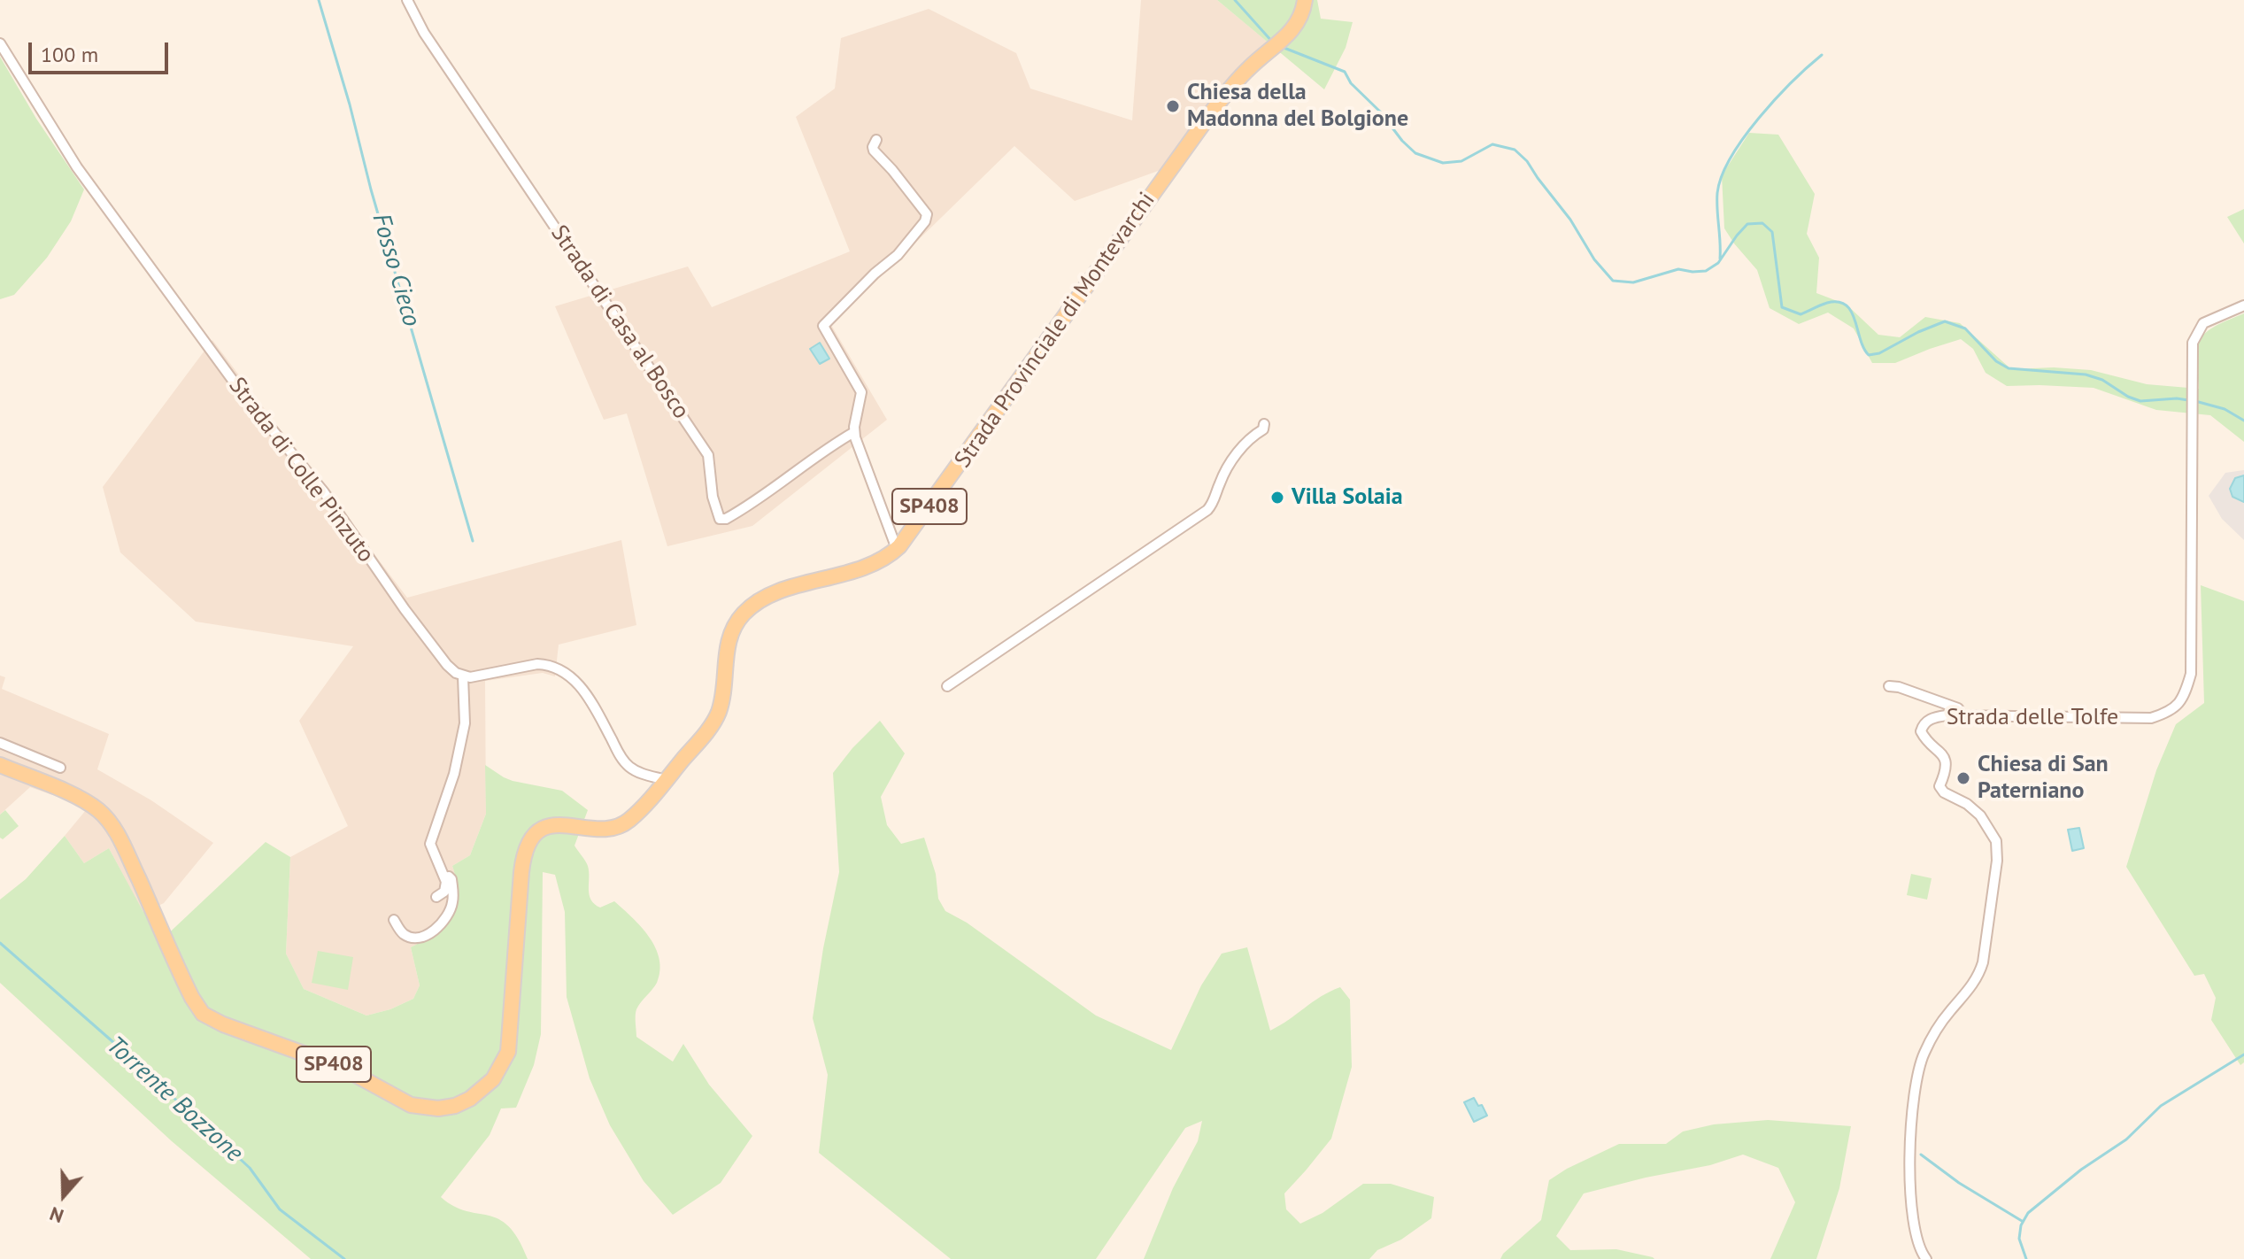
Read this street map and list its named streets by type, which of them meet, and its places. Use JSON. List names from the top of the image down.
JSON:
{
  "streets": {
    "main road": ["Strada Provinciale di Montevarchi", "SP408"],
    "street": ["Strada di Casa al Bosco", "Strada di Colle Pinzuto", "Strada delle Tolfe"]
  },
  "water": ["Fosso Cieco", "Torrente Bozzone"],
  "places": ["Chiesa della Madonna del Bolgione", "Villa Solaia", "Chiesa di San Paterniano"],
  "scale_bar": "100 m",
  "north": "bottom"
}
